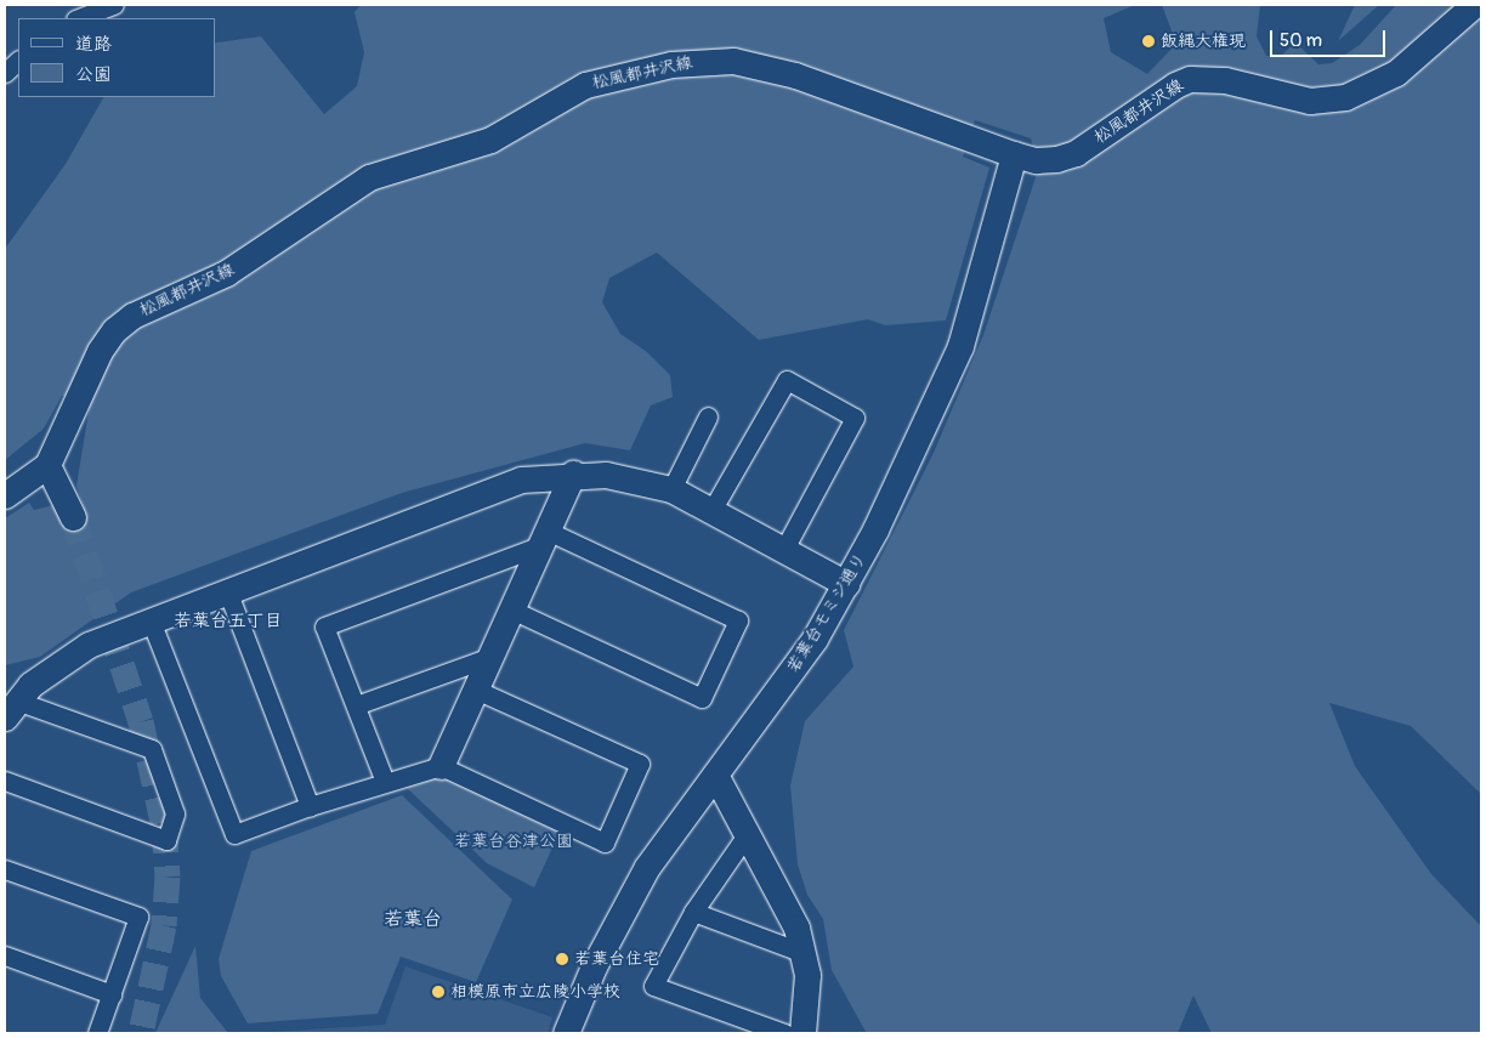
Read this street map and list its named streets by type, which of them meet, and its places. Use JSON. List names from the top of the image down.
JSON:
{
  "streets": {
    "street": ["松風都井沢線", "若葉台モミジ通り"]
  },
  "crossings": [
    ["松風都井沢線", "若葉台モミジ通り"]
  ],
  "districts": ["若葉台五丁目", "若葉台"],
  "parks": ["若葉台谷津公園"],
  "places": ["飯縄大権現", "若葉台住宅", "相模原市立広陵小学校"],
  "legend": ["道路", "公園"],
  "scale_bar": "50 m"
}
